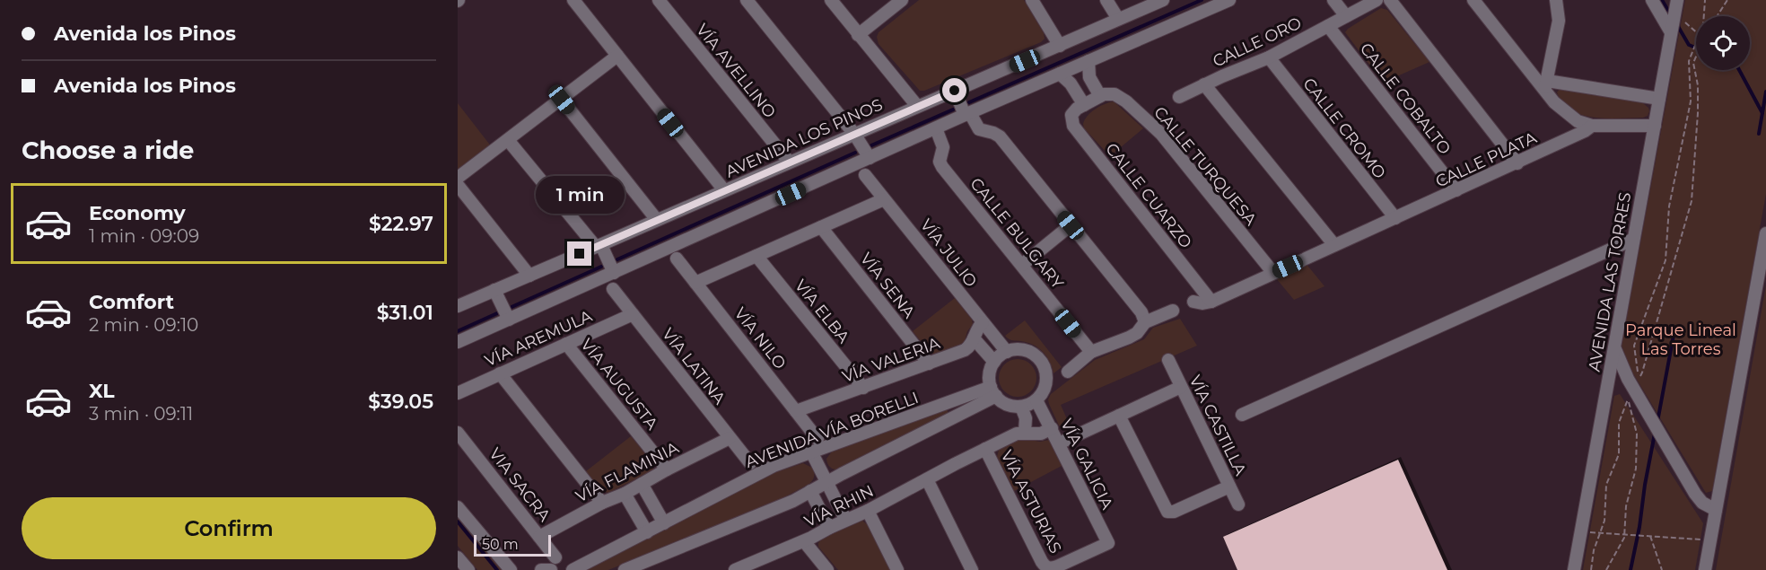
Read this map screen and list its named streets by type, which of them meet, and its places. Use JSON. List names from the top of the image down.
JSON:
{
  "streets": {
    "street": [
      "CALLE ORO",
      "VÍA AVELLINO",
      "CALLE COBALTO",
      "CALLE CROMO",
      "AVENIDA LOS PINOS",
      "CALLE PLATA",
      "CALLE TURQUESA",
      "CALLE CUARZO",
      "CALLE BULGARY",
      "VÍA JULIO",
      "AVENIDA LAS TORRES",
      "VÍA SENA",
      "VÍA ELBA",
      "VÍA AREMULA",
      "VÍA NILO",
      "VÍA VALERIA",
      "VÍA LATINA",
      "VÍA AUGUSTA",
      "VÍA CASTILLA",
      "AVENIDA VÍA BORELLI",
      "VÍA GALICIA",
      "VÍA FLAMINIA",
      "VIA SACRA",
      "VÍA ASTURIAS",
      "VÍA RHIN"
    ]
  },
  "crossings": [
    ["CALLE ORO", "CALLE COBALTO"],
    ["CALLE ORO", "CALLE CROMO"],
    ["VÍA AVELLINO", "AVENIDA LOS PINOS"],
    ["CALLE COBALTO", "CALLE PLATA"],
    ["CALLE CROMO", "CALLE PLATA"],
    ["CALLE PLATA", "CALLE TURQUESA"],
    ["CALLE PLATA", "CALLE CUARZO"],
    ["CALLE PLATA", "AVENIDA LAS TORRES"],
    ["VÍA JULIO", "VÍA VALERIA"],
    ["VÍA JULIO", "AVENIDA VÍA BORELLI"],
    ["VÍA JULIO", "VÍA GALICIA"],
    ["VÍA SENA", "VÍA VALERIA"],
    ["VÍA ELBA", "VÍA VALERIA"],
    ["VÍA AREMULA", "VÍA LATINA"],
    ["VÍA AREMULA", "VÍA AUGUSTA"],
    ["VÍA NILO", "VÍA VALERIA"],
    ["VÍA LATINA", "VÍA FLAMINIA"],
    ["VÍA AUGUSTA", "VÍA FLAMINIA"],
    ["AVENIDA VÍA BORELLI", "VÍA GALICIA"],
    ["VÍA GALICIA", "VÍA ASTURIAS"],
    ["VÍA GALICIA", "VÍA RHIN"],
    ["VÍA FLAMINIA", "VIA SACRA"],
    ["VÍA ASTURIAS", "VÍA RHIN"]
  ],
  "parks": ["Parque Lineal Las Torres"],
  "scale_bar": "50 m",
  "page": {
    "banner": ["Avenida los Pinos", "Avenida los Pinos"],
    "heading": "Choose a ride",
    "bubble": "1 min",
    "list": [
      {
        "name": "Economy",
        "note": "1 min · 09:09",
        "value": "$22.97"
      },
      {
        "name": "Comfort",
        "note": "2 min · 09:10",
        "value": "$31.01"
      },
      {
        "name": "XL",
        "note": "3 min · 09:11",
        "value": "$39.05"
      }
    ],
    "buttons": "Confirm",
    "scale": "50 m"
  }
}
